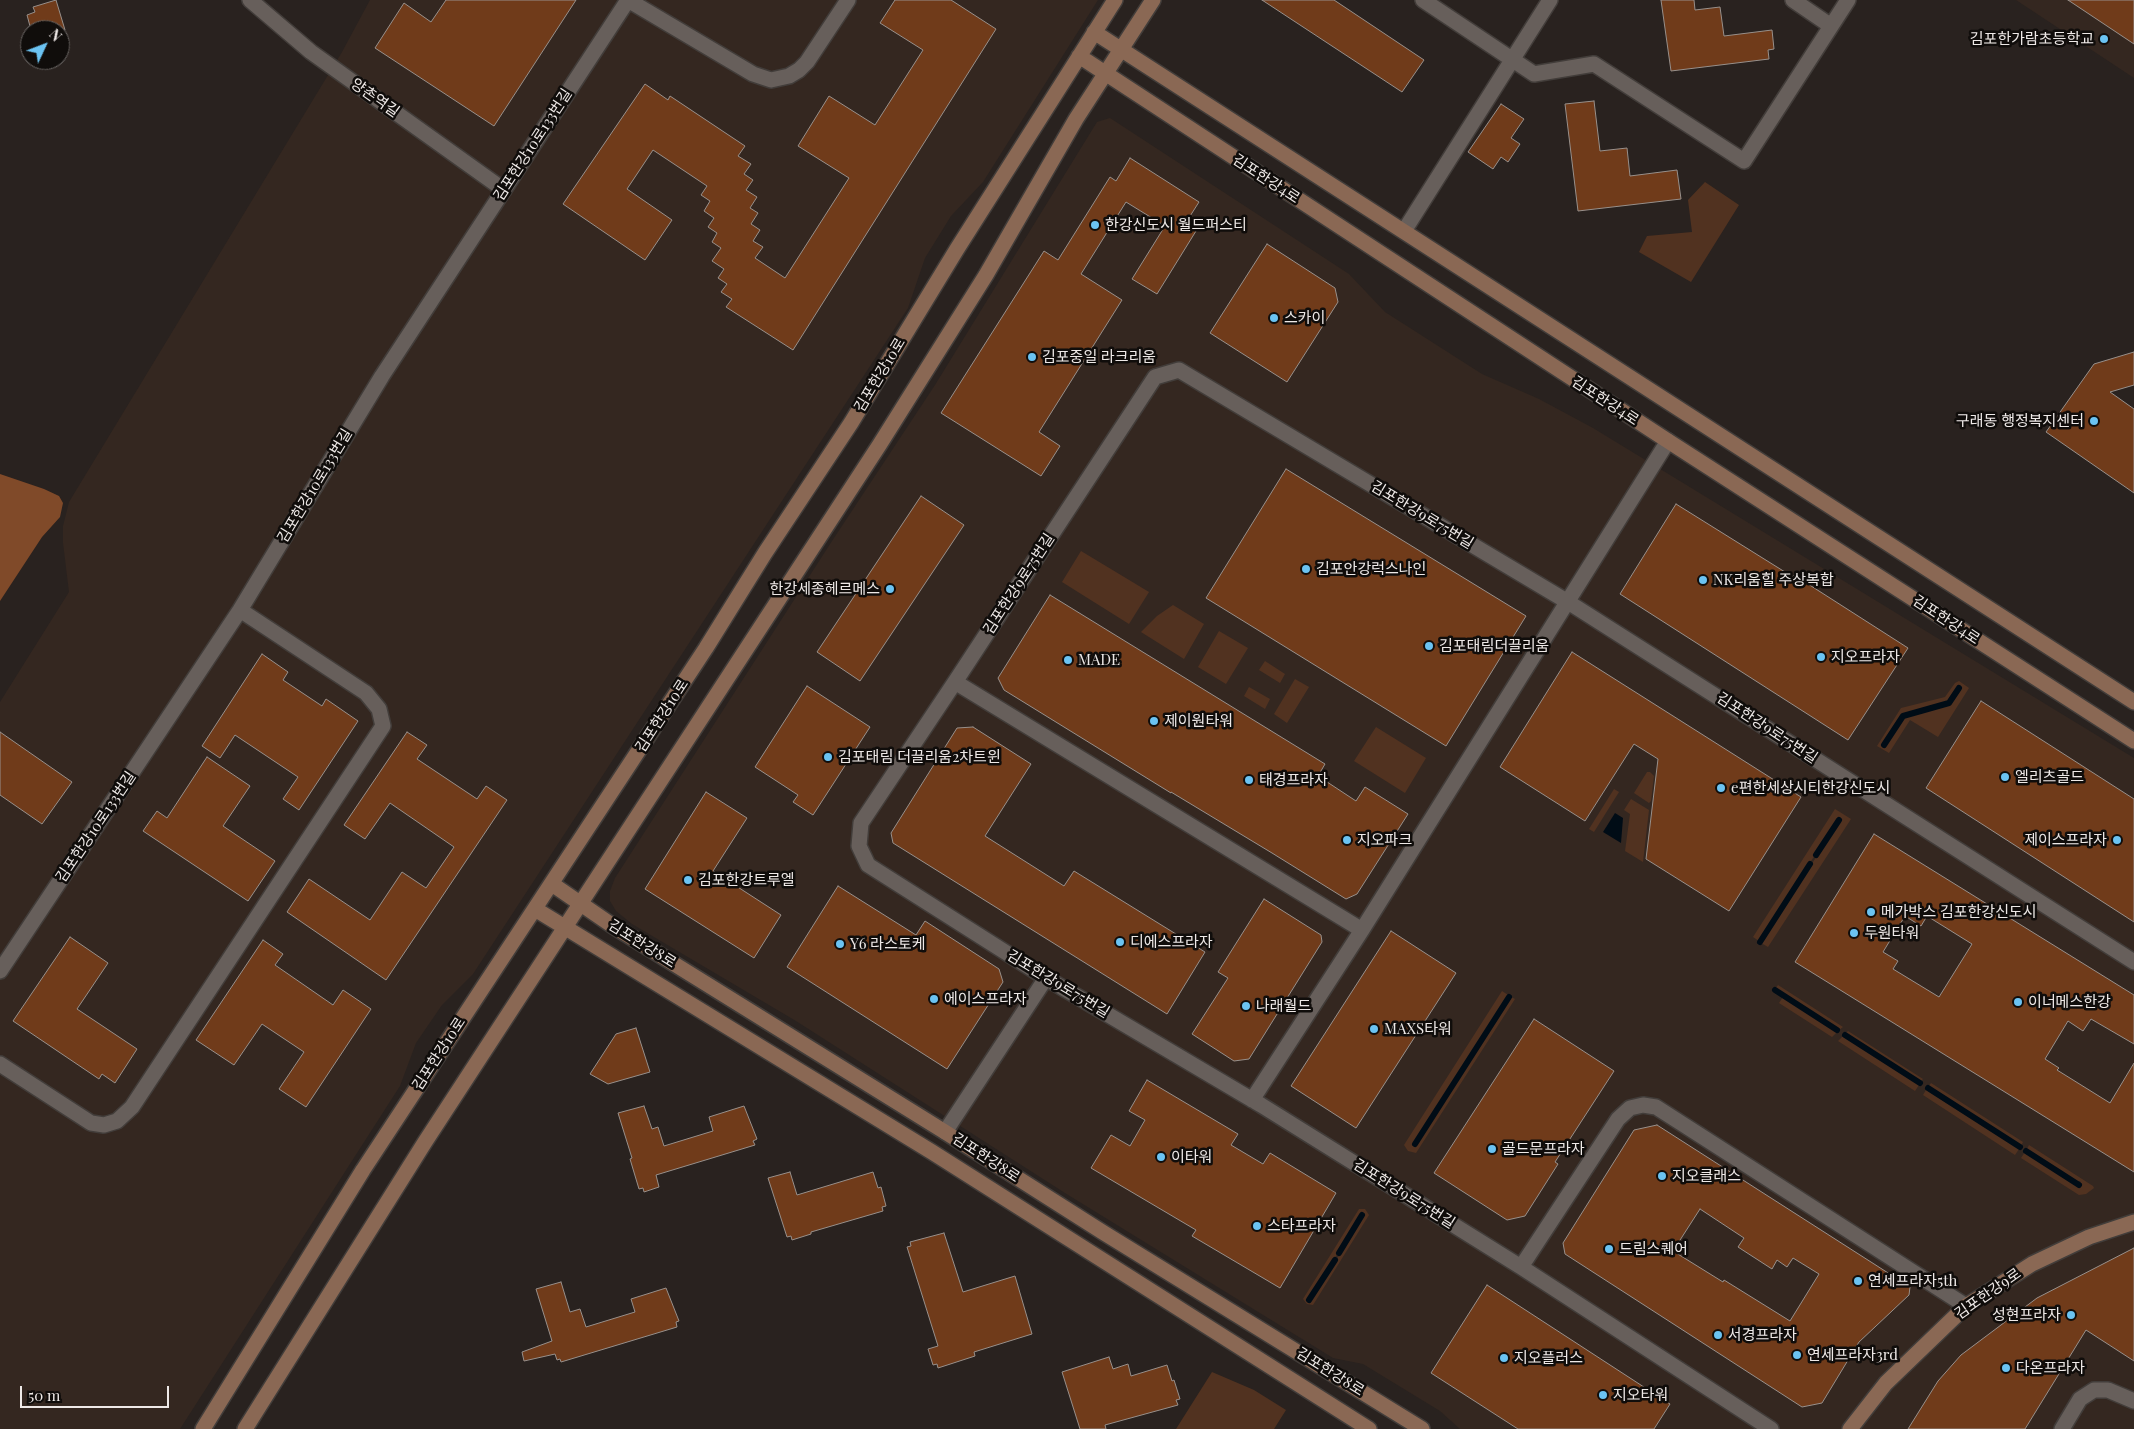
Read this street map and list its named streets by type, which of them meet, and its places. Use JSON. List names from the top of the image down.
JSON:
{
  "streets": {
    "street": [
      "양촌역길",
      "김포한강10로133번길",
      "김포한강4로",
      "김포한강10로",
      "김포한강9로75번길",
      "김포한강8로",
      "김포한강9로"
    ]
  },
  "crossings": [
    ["양촌역길", "김포한강10로133번길"],
    ["김포한강4로", "김포한강10로"],
    ["김포한강10로", "김포한강8로"]
  ],
  "places": [
    "김포한가람초등학교",
    "한강신도시 월드퍼스티",
    "스카이",
    "김포중일 라크리움",
    "구래동 행정복지센터",
    "김포안강럭스나인",
    "NK리움힐 주상복합",
    "한강세종헤르메스",
    "김포태림더끌리움",
    "지오프라자",
    "MADE",
    "제이원타워",
    "김포태림 더끌리움2차트윈",
    "엘리츠골드",
    "태경프라자",
    "e편한세상시티한강신도시",
    "지오파크",
    "제이스프라자",
    "김포한강트루엘",
    "메가박스 김포한강신도시",
    "두원타워",
    "디에스프라자",
    "Y6 라스토케",
    "에이스프라자",
    "이너메스한강",
    "나래월드",
    "MAXS타워",
    "골드문프라자",
    "이타워",
    "지오클래스",
    "스타프라자",
    "드림스퀘어",
    "연세프라자5th",
    "성현프라자",
    "서경프라자",
    "연세프라자3rd",
    "지오플러스",
    "다온프라자",
    "지오타워"
  ],
  "scale_bar": "50 m",
  "north": "top right"
}
